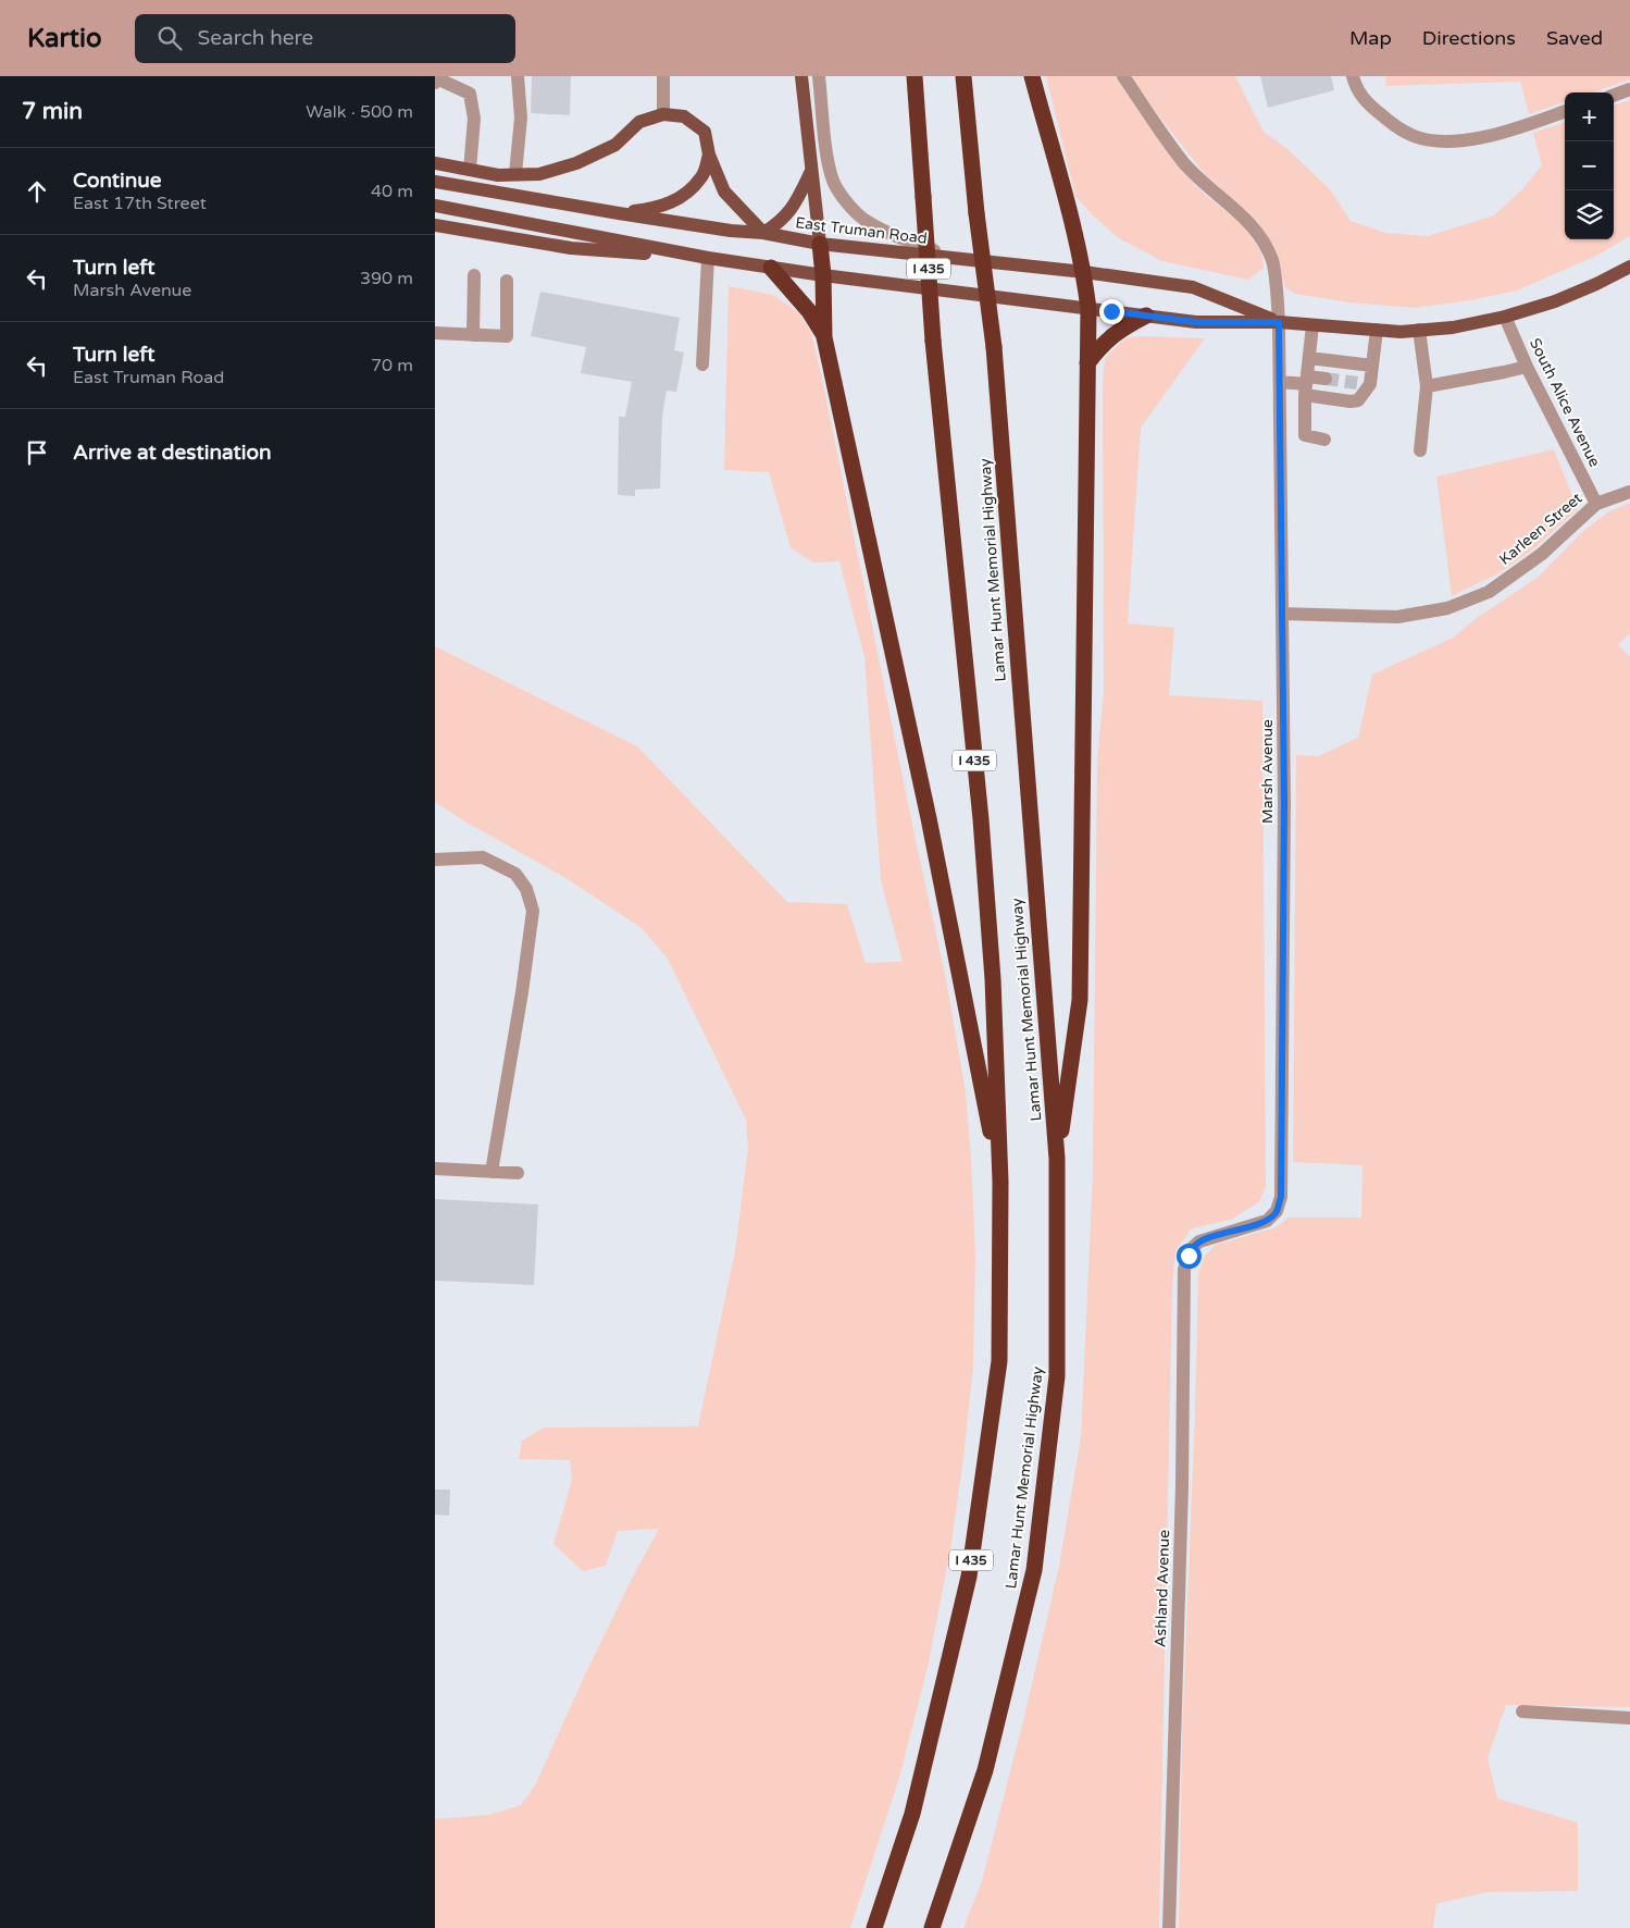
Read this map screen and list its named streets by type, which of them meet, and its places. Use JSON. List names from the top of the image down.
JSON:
{
  "streets": {
    "highway": ["I 435", "Lamar Hunt Memorial Highway"],
    "main road": ["East Truman Road"],
    "street": [
      "South Alice Avenue",
      "Karleen Street",
      "Marsh Avenue",
      "Ashland Avenue"
    ]
  },
  "crossings": [
    ["East Truman Road", "South Alice Avenue"],
    ["East Truman Road", "Marsh Avenue"],
    ["South Alice Avenue", "Karleen Street"],
    ["Karleen Street", "Marsh Avenue"],
    ["Marsh Avenue", "Ashland Avenue"]
  ],
  "page": {
    "header": "Kartio",
    "search": "Search here",
    "nav": ["Map", "Directions", "Saved"],
    "heading": ["7 min", "Walk · 500 m"],
    "map_buttons": ["+", "−"],
    "list": [
      ["Continue", "East 17th Street", "40 m"],
      ["Turn left", "Marsh Avenue", "390 m"],
      ["Turn left", "East Truman Road", "70 m"],
      "Arrive at destination"
    ]
  }
}
